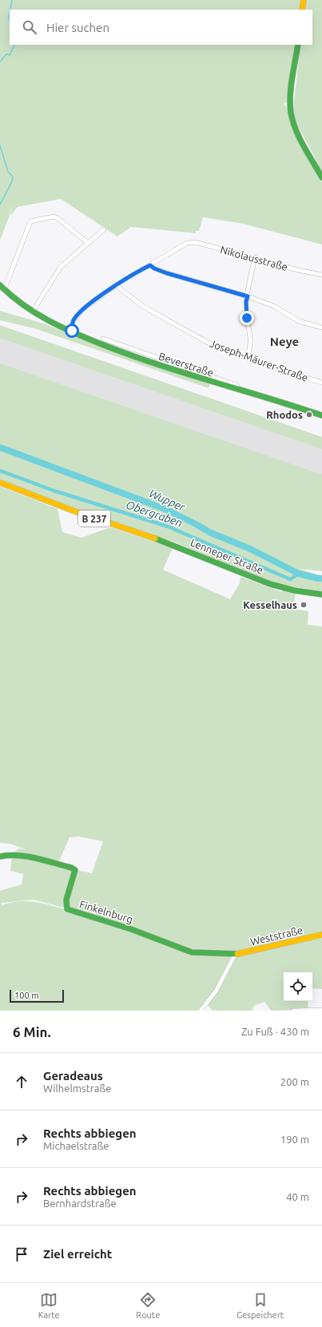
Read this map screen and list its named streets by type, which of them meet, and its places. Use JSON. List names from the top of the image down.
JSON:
{
  "streets": {
    "street": [
      "Nikolausstraße",
      "Joseph-Mäurer-Straße",
      "Beverstraße",
      "B 237",
      "Lenneper Straße",
      "Finkelnburg",
      "Weststraße"
    ]
  },
  "crossings": [
    ["Finkelnburg", "Weststraße"]
  ],
  "districts": ["Neye"],
  "water": ["Wupper", "Obergraben"],
  "places": ["Rhodos", "Kesselhaus"],
  "scale_bar": "100 m",
  "page": {
    "search": "Hier suchen",
    "scale": "100 m",
    "heading": ["6 Min.", "Zu Fuß · 430 m"],
    "list": [
      ["Geradeaus", "Wilhelmstraße", "200 m"],
      ["Rechts abbiegen", "Michaelstraße", "190 m"],
      ["Rechts abbiegen", "Bernhardstraße", "40 m"],
      "Ziel erreicht"
    ],
    "nav": ["Karte", "Route", "Gespeichert"]
  }
}
